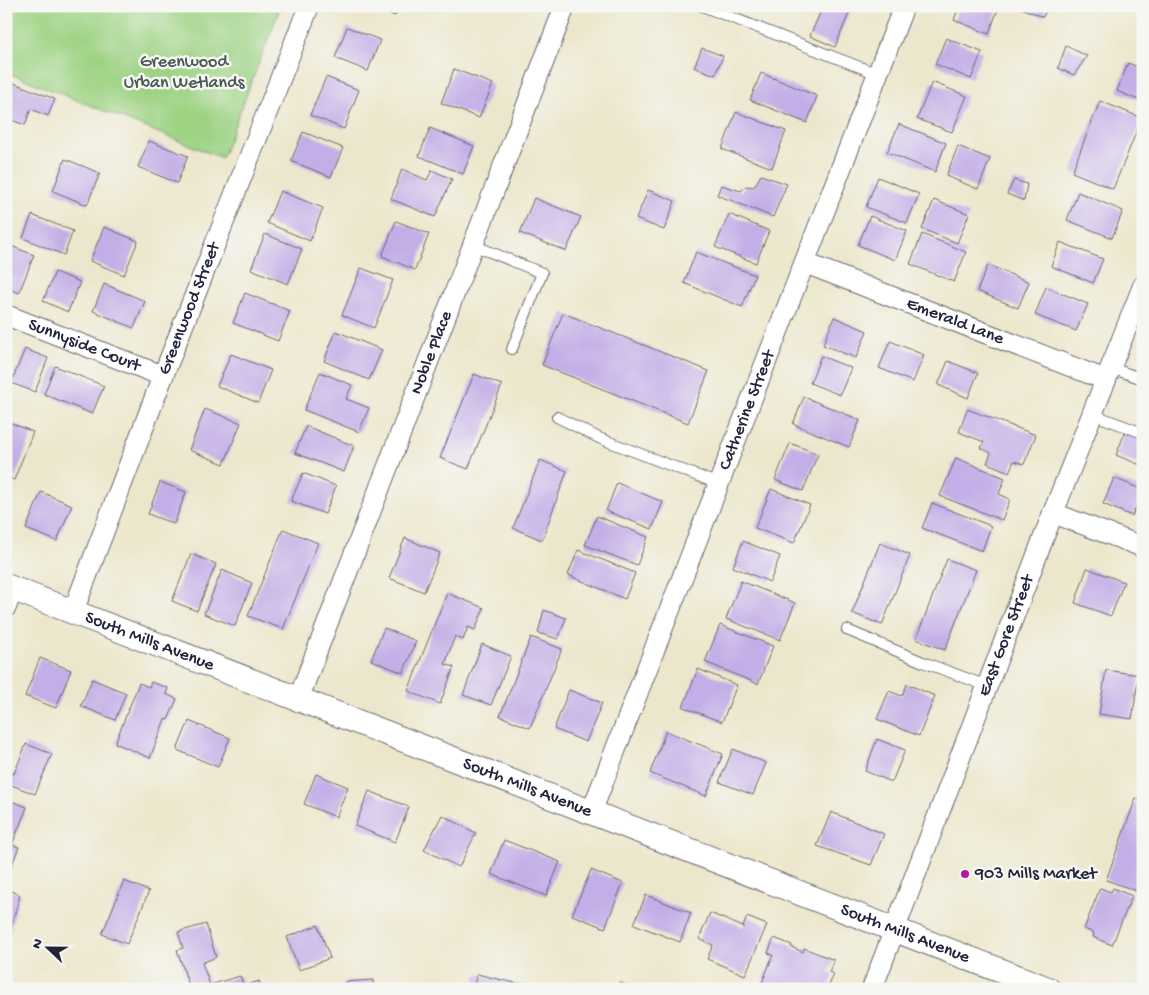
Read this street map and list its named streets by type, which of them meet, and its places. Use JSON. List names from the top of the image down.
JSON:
{
  "streets": {
    "street": [
      "Greenwood Street",
      "Emerald Lane",
      "Sunnyside Court",
      "Noble Place",
      "Catherine Street",
      "East Gore Street",
      "South Mills Avenue"
    ]
  },
  "crossings": [
    ["Greenwood Street", "Sunnyside Court"],
    ["Greenwood Street", "South Mills Avenue"],
    ["Emerald Lane", "Catherine Street"],
    ["Emerald Lane", "East Gore Street"],
    ["Noble Place", "South Mills Avenue"],
    ["Catherine Street", "South Mills Avenue"],
    ["East Gore Street", "South Mills Avenue"]
  ],
  "parks": ["Greenwood Urban Wetlands"],
  "places": ["903 Mills Market"],
  "north": "left"
}
